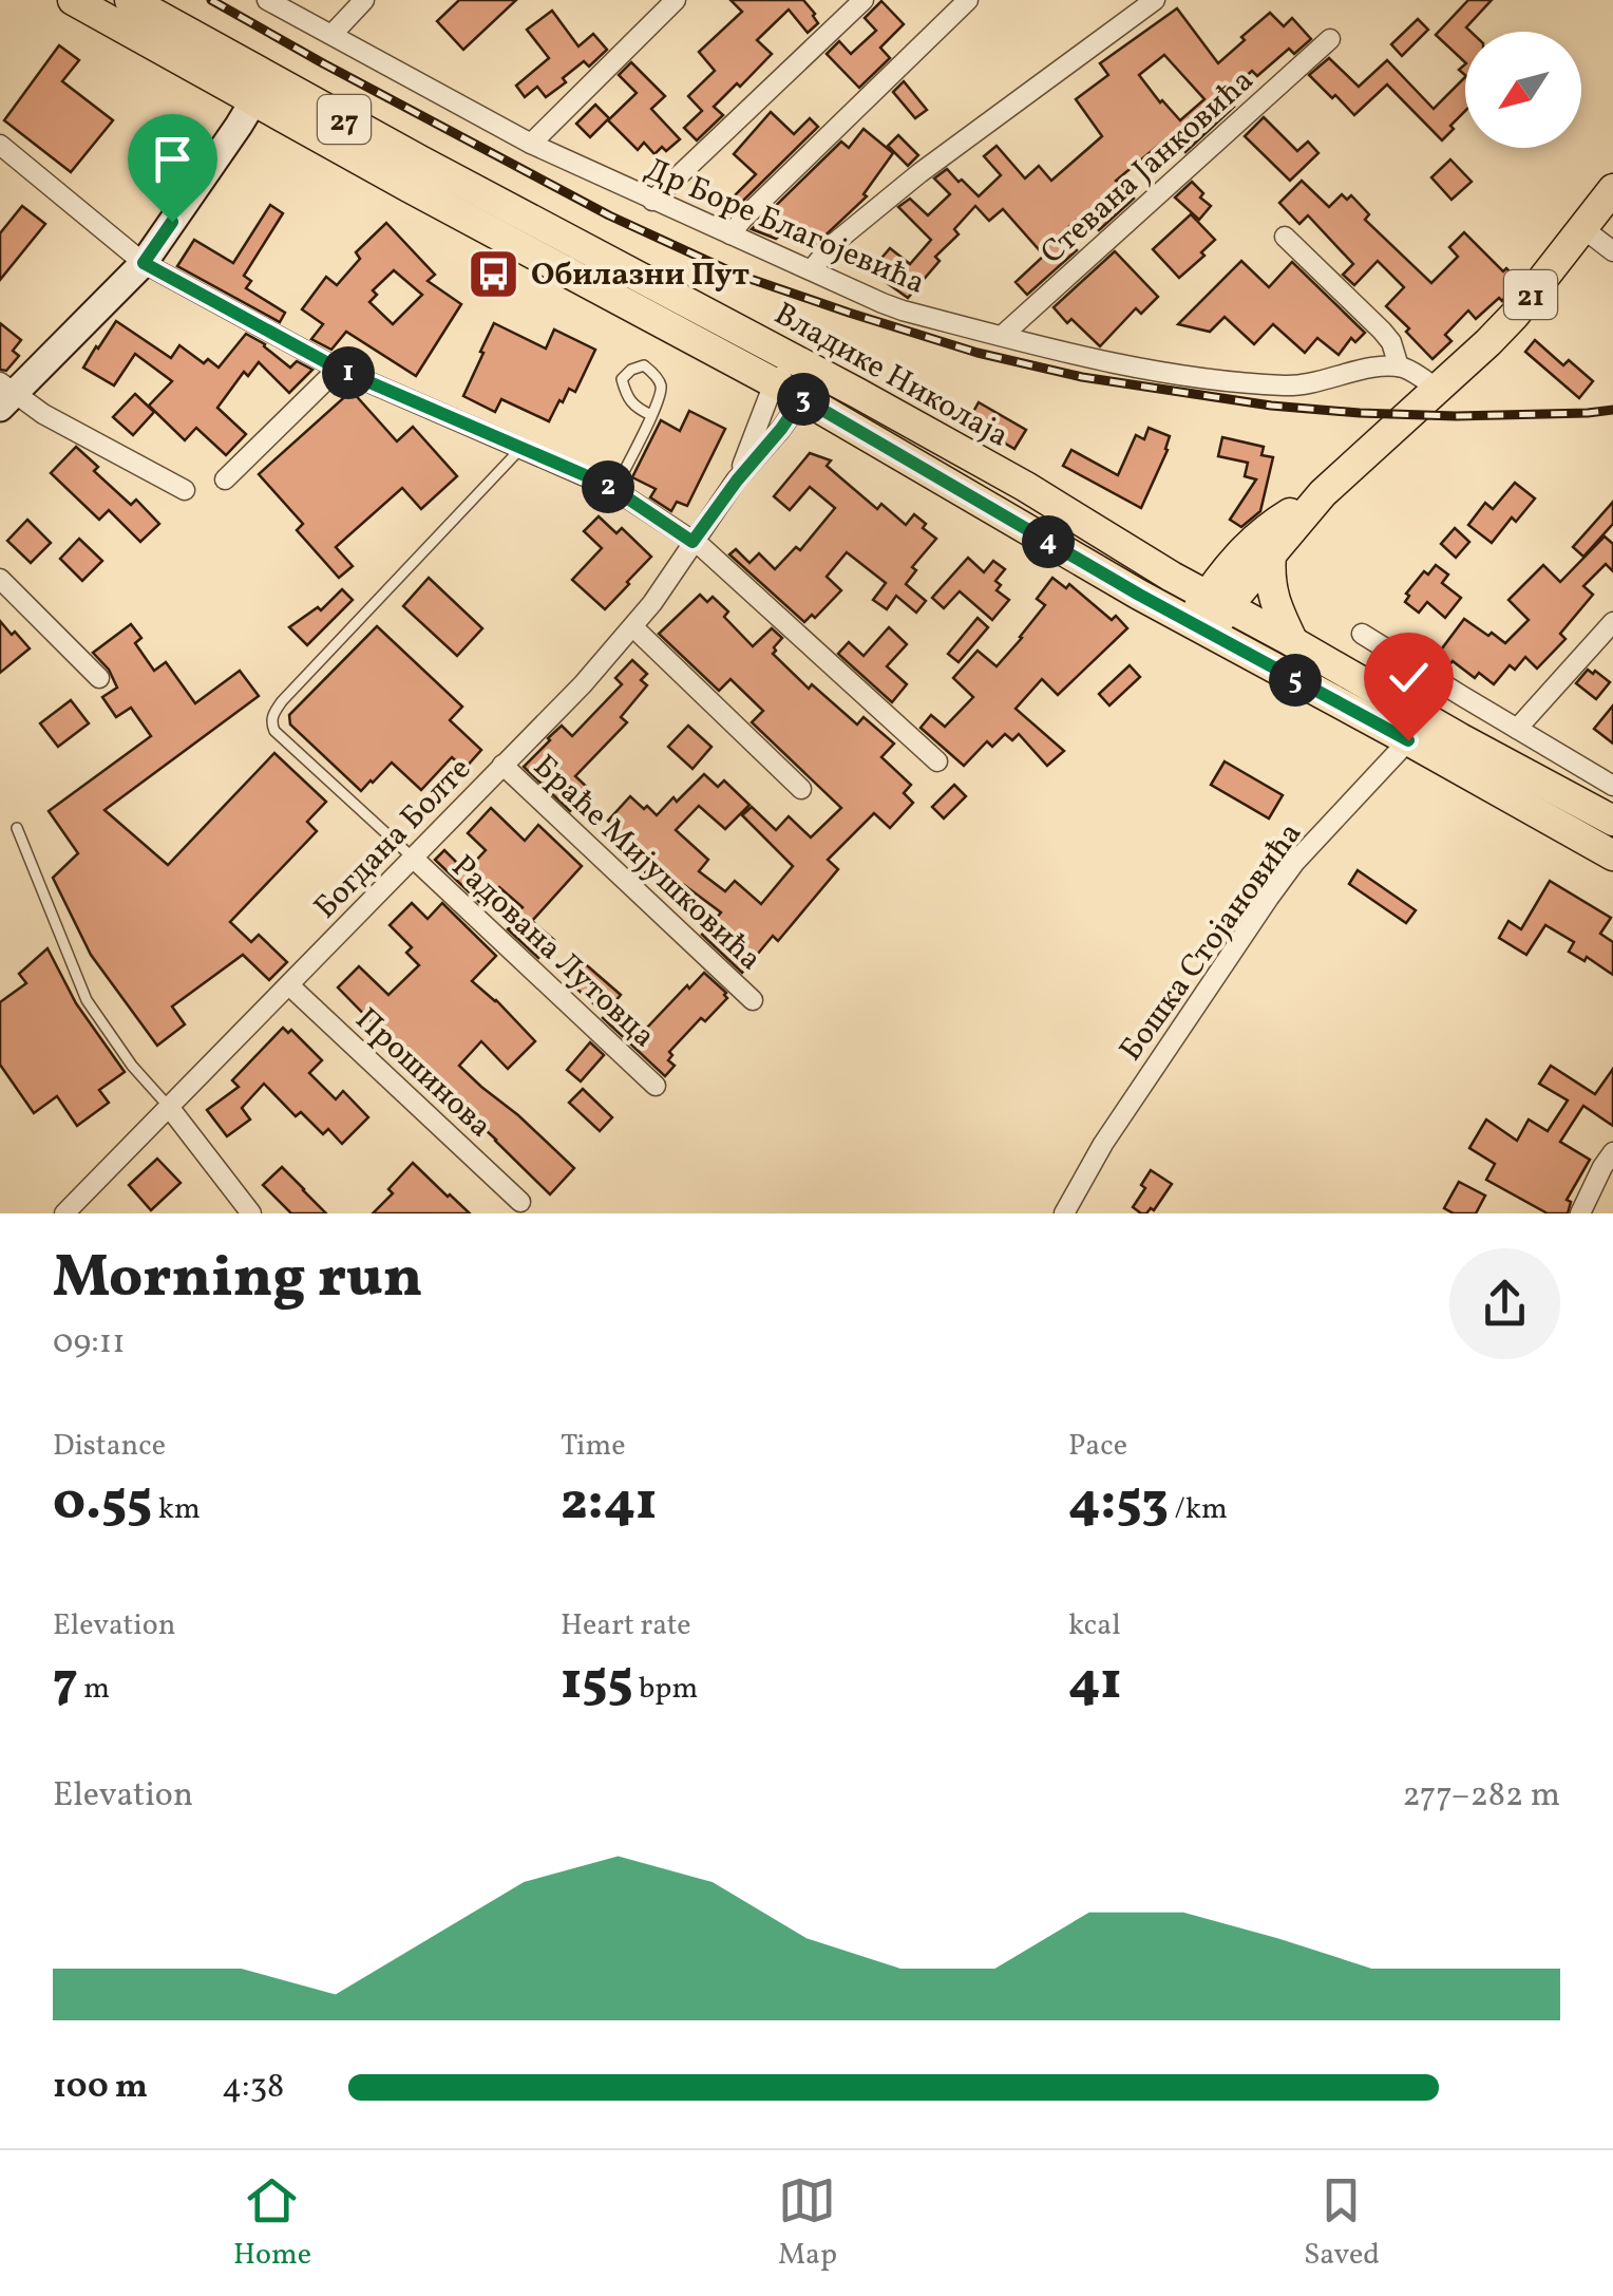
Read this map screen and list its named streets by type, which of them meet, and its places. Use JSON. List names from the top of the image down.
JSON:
{
  "streets": {
    "main road": ["27", "21", "Владике Николаја"],
    "street": [
      "Стевана Јанковића",
      "Др Боре Благојевића",
      "Богдана Болте",
      "Браће Мијушковића",
      "Бошка Стојановића",
      "Радована Лутовца",
      "Прошинова"
    ]
  },
  "crossings": [
    ["Стевана Јанковића", "Др Боре Благојевића"],
    ["21", "Владике Николаја"],
    ["Владике Николаја", "Богдана Болте"],
    ["Владике Николаја", "Бошка Стојановића"],
    ["Богдана Болте", "Браће Мијушковића"],
    ["Богдана Болте", "Радована Лутовца"],
    ["Богдана Болте", "Прошинова"]
  ],
  "places": {
    "bus stop": ["Обилазни Пут"]
  },
  "north": "bottom left",
  "page": {
    "pins": [
      "1",
      "3",
      "2",
      "4",
      "5"
    ],
    "heading": ["Morning run", "09:11"],
    "stats": [
      ["Distance", "0.55 km"],
      ["Time", "2:41"],
      ["Pace", "4:53 /km"],
      ["Elevation", "7 m"],
      ["Heart rate", "155 bpm"],
      ["kcal", "41"]
    ],
    "chart": ["Elevation", "277–282 m"],
    "list": [
      {
        "name": "100 m",
        "note": "4:38"
      }
    ],
    "tabs": ["Home", "Map", "Saved"]
  }
}
